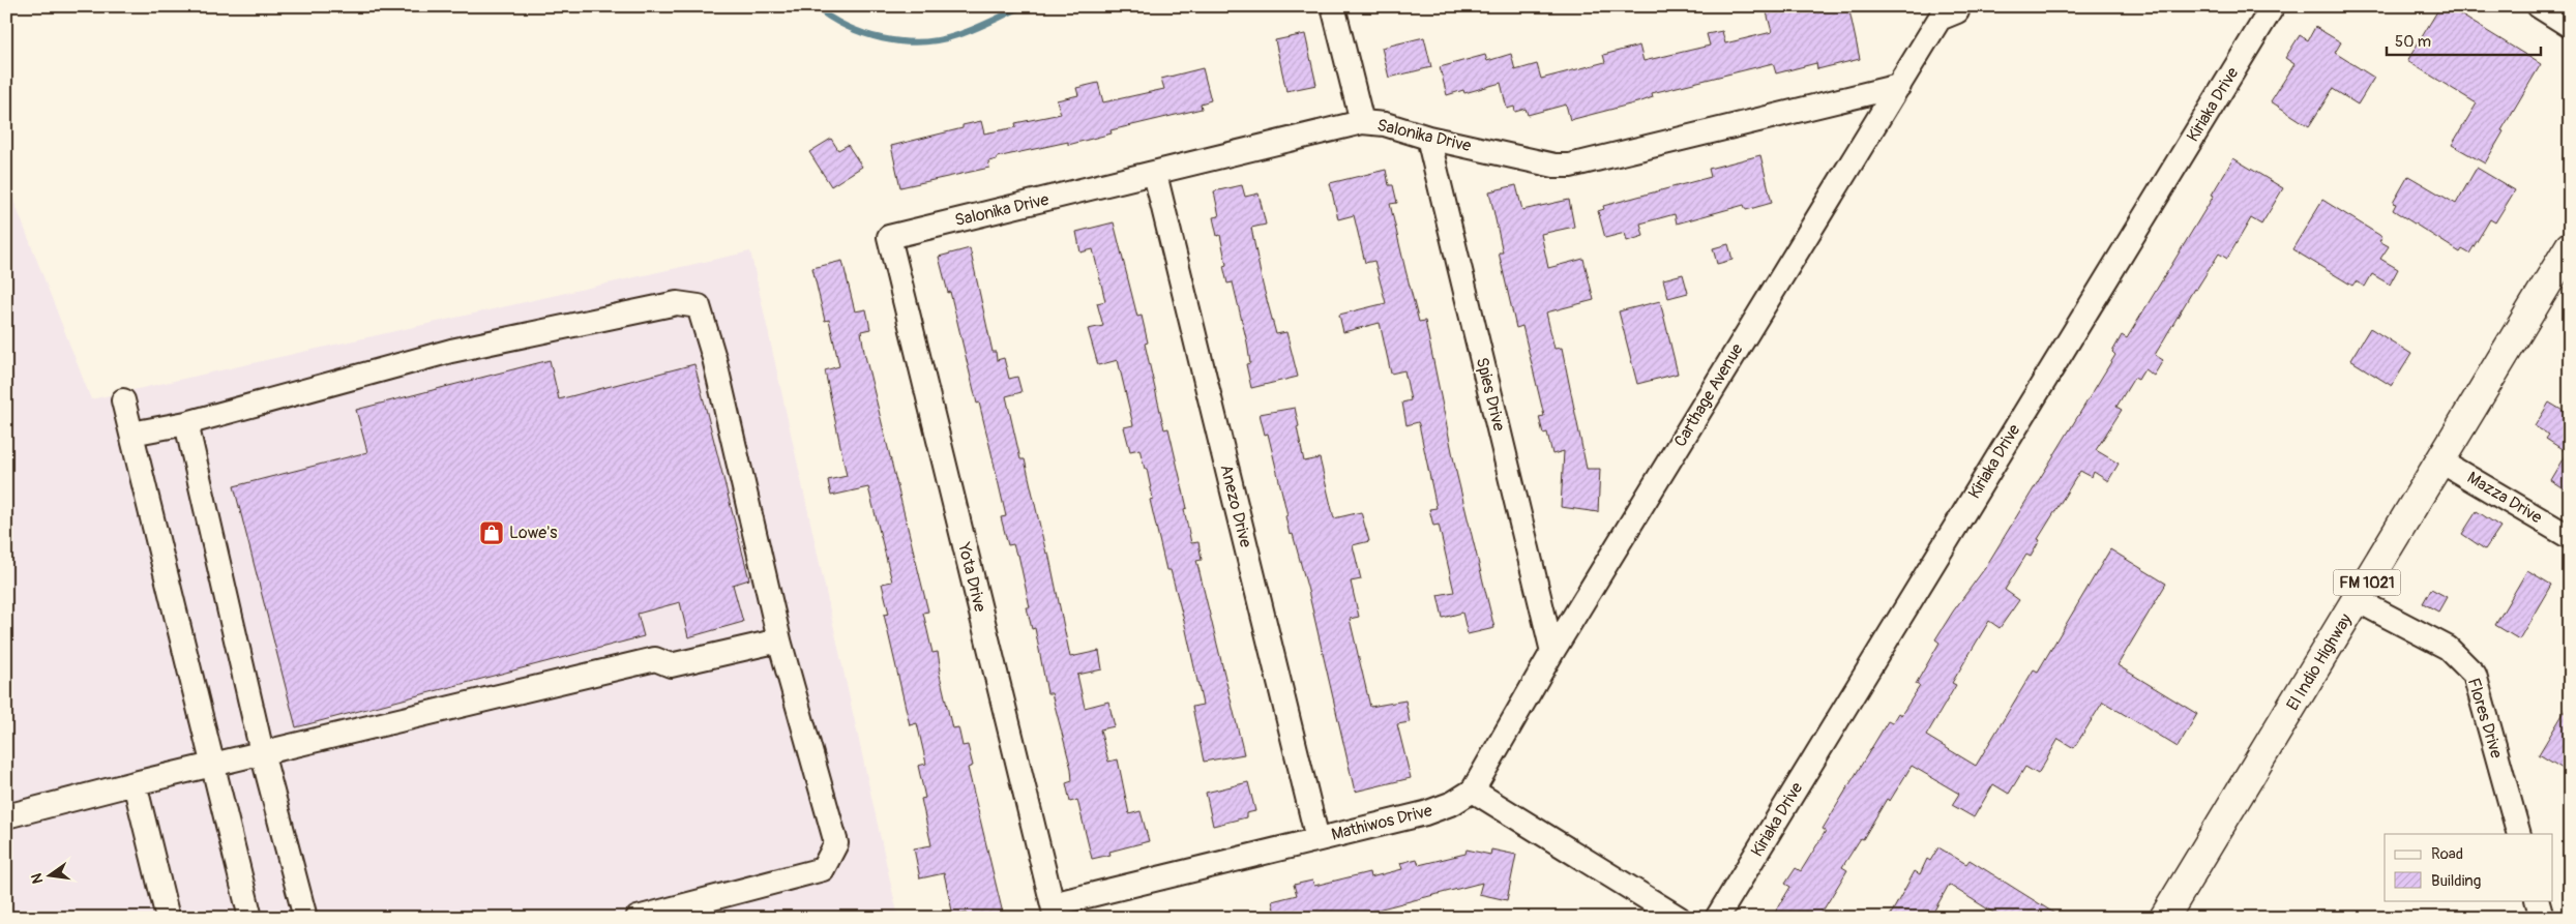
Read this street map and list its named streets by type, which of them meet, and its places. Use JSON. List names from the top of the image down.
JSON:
{
  "streets": {
    "main road": ["FM 1021", "El Indio Highway"],
    "street": [
      "Kiriaka Drive",
      "Salonika Drive",
      "Spies Drive",
      "Carthage Avenue",
      "Mazza Drive",
      "Anezo Drive",
      "Yota Drive",
      "Flores Drive",
      "Mathiwos Drive"
    ]
  },
  "crossings": [
    ["Salonika Drive", "Spies Drive"],
    ["Salonika Drive", "Carthage Avenue"],
    ["Salonika Drive", "Anezo Drive"],
    ["Salonika Drive", "Yota Drive"],
    ["Spies Drive", "Carthage Avenue"],
    ["Carthage Avenue", "Mathiwos Drive"],
    ["Mazza Drive", "El Indio Highway"],
    ["Anezo Drive", "Mathiwos Drive"],
    ["Yota Drive", "Mathiwos Drive"],
    ["El Indio Highway", "Flores Drive"]
  ],
  "places": {
    "shop": ["Lowe's"]
  },
  "legend": ["Road", "Building"],
  "scale_bar": "50 m",
  "north": "left"
}
